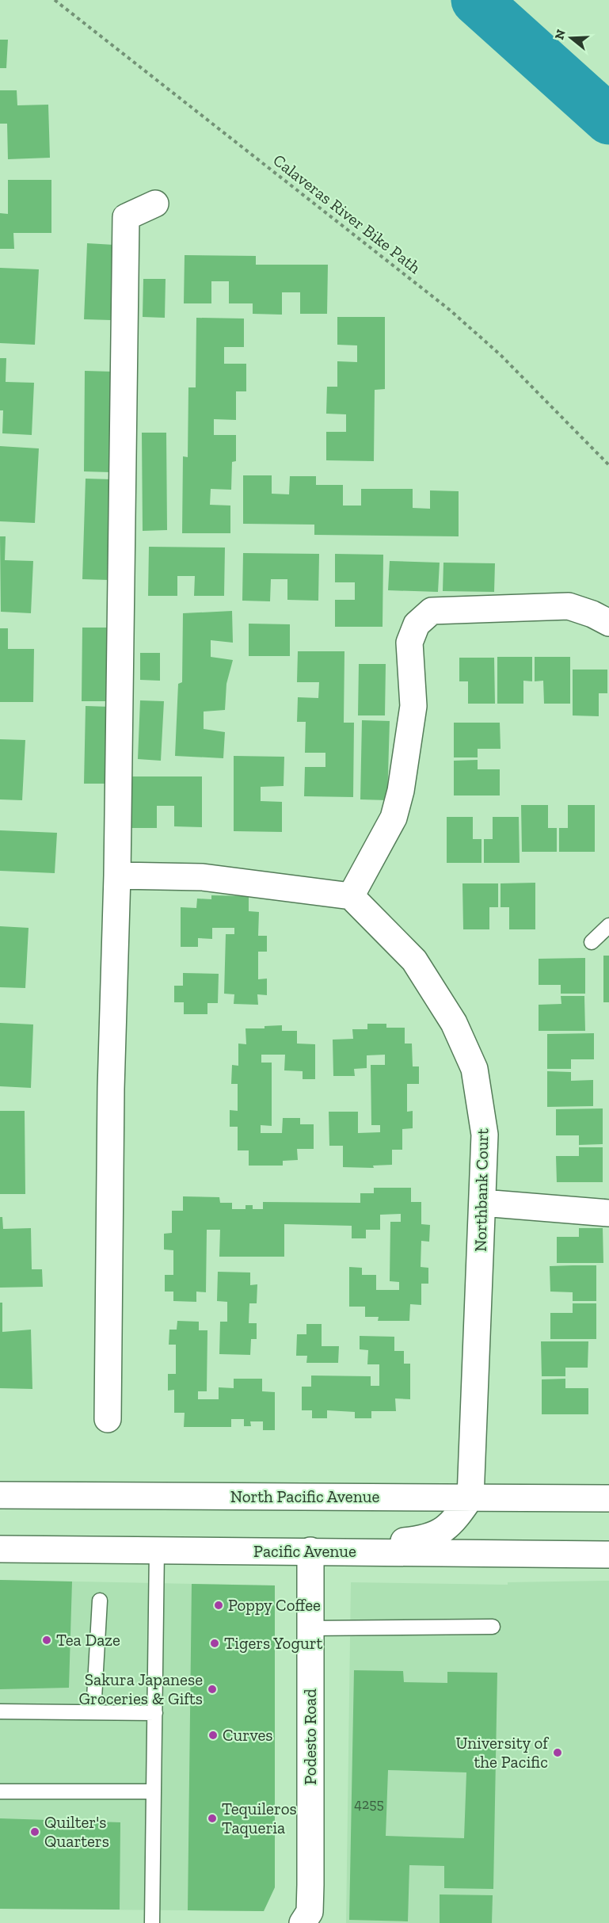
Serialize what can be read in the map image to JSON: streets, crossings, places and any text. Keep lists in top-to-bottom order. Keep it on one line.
{"streets":{"street":["Northbank Court","North Pacific Avenue","Pacific Avenue","Podesto Road"],"path":["Calaveras River Bike Path"]},"crossings":[["Northbank Court","North Pacific Avenue"],["Pacific Avenue","Podesto Road"]],"places":["Poppy Coffee","Tea Daze","Tigers Yogurt","Sakura Japanese Groceries & Gifts","Curves","University of the Pacific","Tequileros Taqueria","Quilter's Quarters"],"house_numbers":["4255"],"north":"left"}
